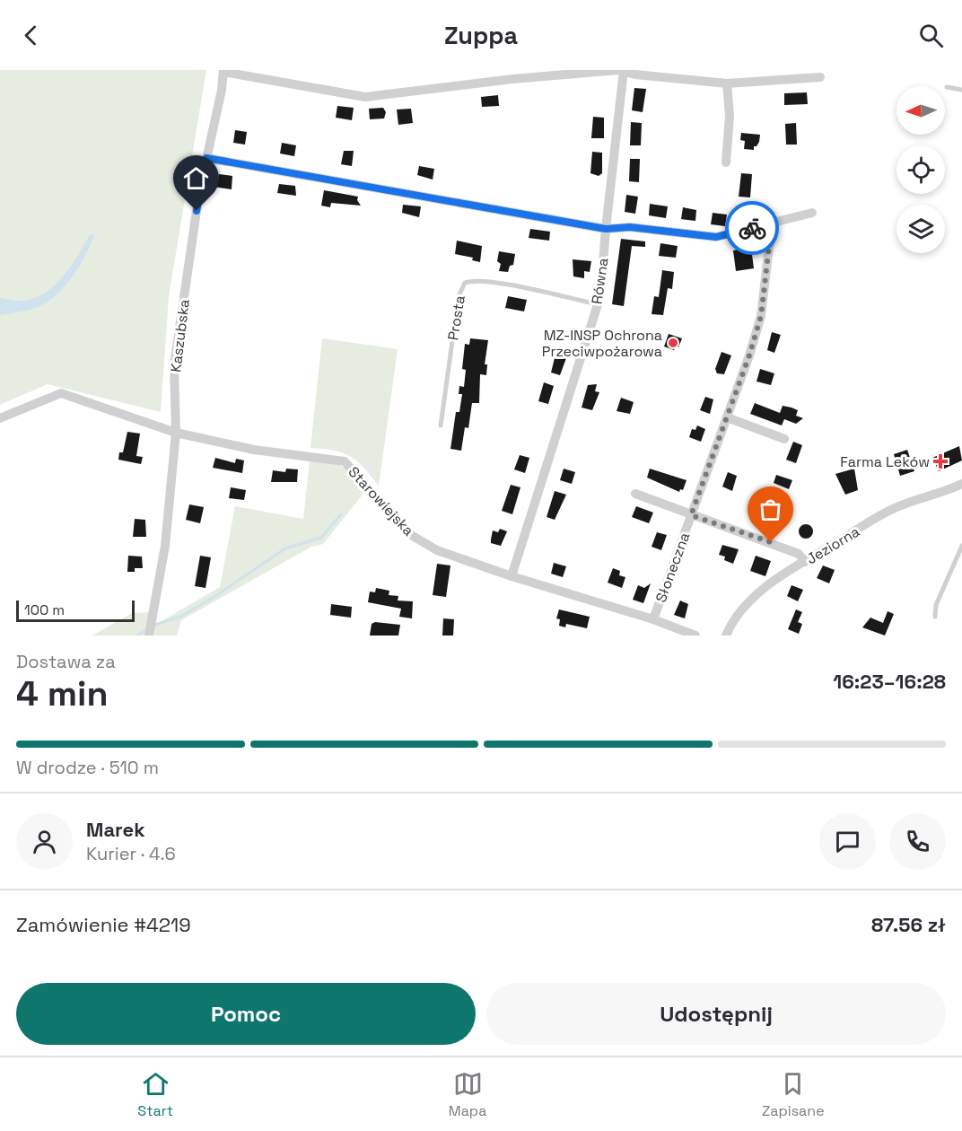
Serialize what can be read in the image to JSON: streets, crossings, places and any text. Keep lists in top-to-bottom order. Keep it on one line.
{"streets":{"street":["Równa","Kaszubska","Starowiejska","Jeziorna","Słoneczna"],"lane":["Prosta"]},"crossings":[["Równa","Prosta"],["Równa","Starowiejska"],["Kaszubska","Starowiejska"],["Starowiejska","Słoneczna"],["Jeziorna","Słoneczna"]],"places":{"other":["MZ-INSP Ochrona Przeciwpożarowa"],"health":["Farma Leków"]},"scale_bar":"100 m","north":"left","page":{"header":"Zuppa","scale":"100 m","heading":["4 min","Dostawa za","16:23–16:28"],"panel":["Marek","Kurier · 4.6","Zamówienie #4219","87.56 zł"],"bar":"W drodze · 510 m","buttons":["Pomoc","Udostępnij"],"tabs":["Start","Mapa","Zapisane"]}}
